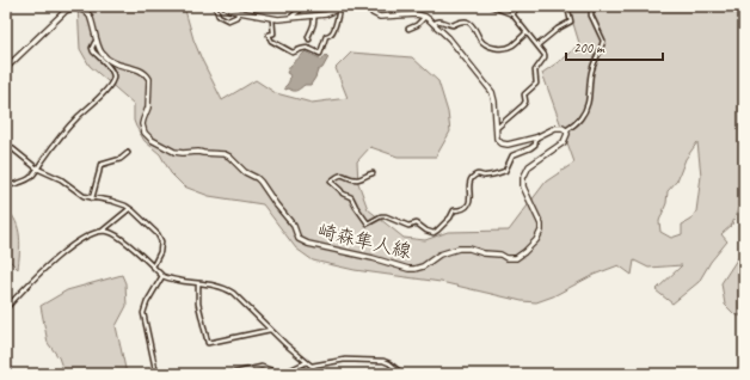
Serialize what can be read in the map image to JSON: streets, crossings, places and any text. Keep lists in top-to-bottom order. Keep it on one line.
{"streets":{"main road":["崎森隼人線"]},"scale_bar":"200 m"}
